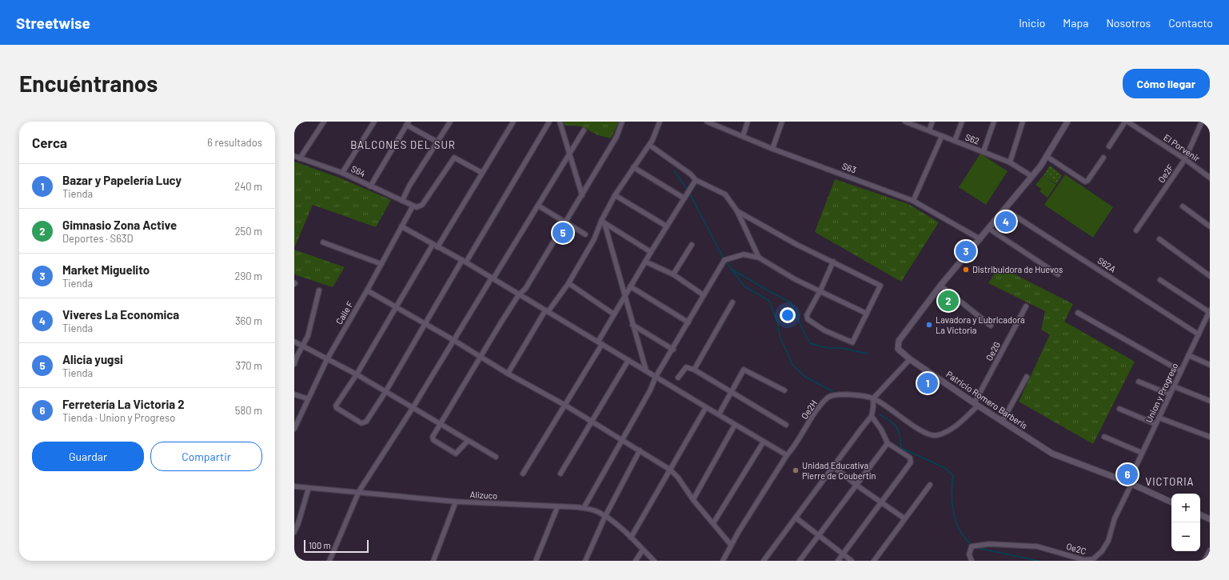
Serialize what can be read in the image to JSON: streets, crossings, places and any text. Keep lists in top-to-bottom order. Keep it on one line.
{"streets":{"street":["S62","El Porvenir","S63","S64","Oe2F","S62A","Calle F","Oe2G","Union y Progreso","Patricio Romero Barberis","Oe2H","Alizuco","Oe2C"]},"crossings":[["S62","Patricio Romero Barberis"],["El Porvenir","Oe2F"],["S63","Patricio Romero Barberis"],["S64","Calle F"],["S62A","Union y Progreso"],["S62A","Patricio Romero Barberis"],["Oe2G","Patricio Romero Barberis"],["Oe2G","Oe2H"],["Union y Progreso","Patricio Romero Barberis"],["Union y Progreso","Oe2C"],["Patricio Romero Barberis","Oe2H"],["Patricio Romero Barberis","Oe2C"]],"districts":["BALCONES DEL SUR","VICTORIA"],"places":["Distribuidora de Huevos","Lavadora y Lubricadora La Victoria","Unidad Educativa Pierre de Coubertin"],"scale_bar":"100 m","page":{"header":"Streetwise","nav":["Inicio","Mapa","Nosotros","Contacto"],"buttons":["Cómo llegar",["Guardar","Compartir"]],"title":"Encuéntranos","heading":["Cerca","6 resultados"],"list":[{"mark":"1","name":"Bazar y Papelería Lucy","note":"Tienda","value":"240 m"},{"mark":"2","name":"Gimnasio Zona Active","note":"Deportes · S63D","value":"250 m"},{"mark":"3","name":"Market Miguelito","note":"Tienda","value":"290 m"},{"mark":"4","name":"Viveres La Economica","note":"Tienda","value":"360 m"},{"mark":"5","name":"Alicia yugsi","note":"Tienda","value":"370 m"},{"mark":"6","name":"Ferretería La Victoria 2","note":"Tienda · Union y Progreso","value":"580 m"}],"pins":["4","5","3","2","1","6"],"map_buttons":["+","−"],"scale":"100 m"}}
